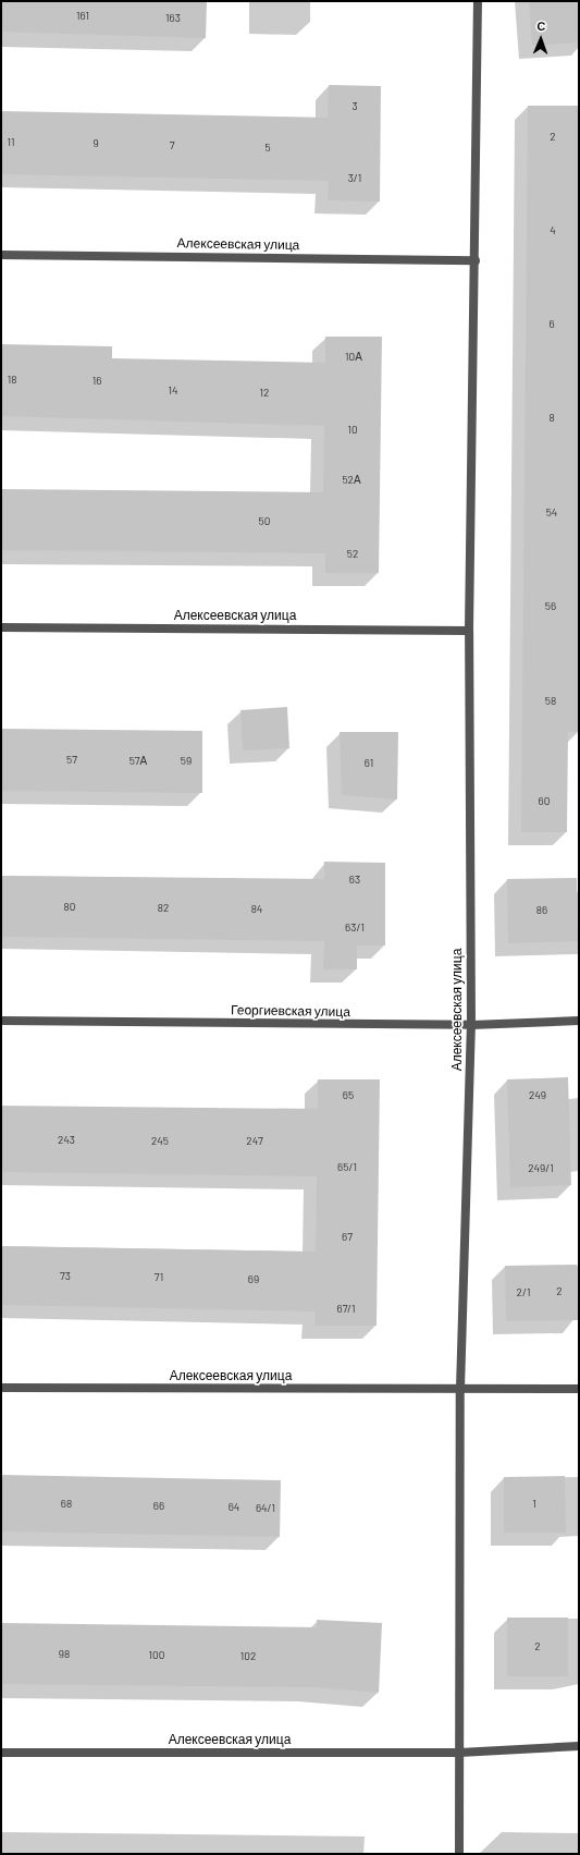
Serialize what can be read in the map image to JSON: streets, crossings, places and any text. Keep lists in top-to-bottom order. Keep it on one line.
{"streets":{"street":["Алексеевская улица","Георгиевская улица"]},"crossings":[["Алексеевская улица","Георгиевская улица"]],"house_numbers":["161","163","3","2","11","9","7","5","3/1","4","6","10А","18","16","14","12","8","10","52А","54","50","52","56","58","57","57А","59","61","60","63","80","82","84","86","63/1","65","249","243","245","247","65/1","249/1","67","73","71","69","2","2/1","67/1","68","1","66","64","64/1","2","98","100","102"],"north":"top"}
